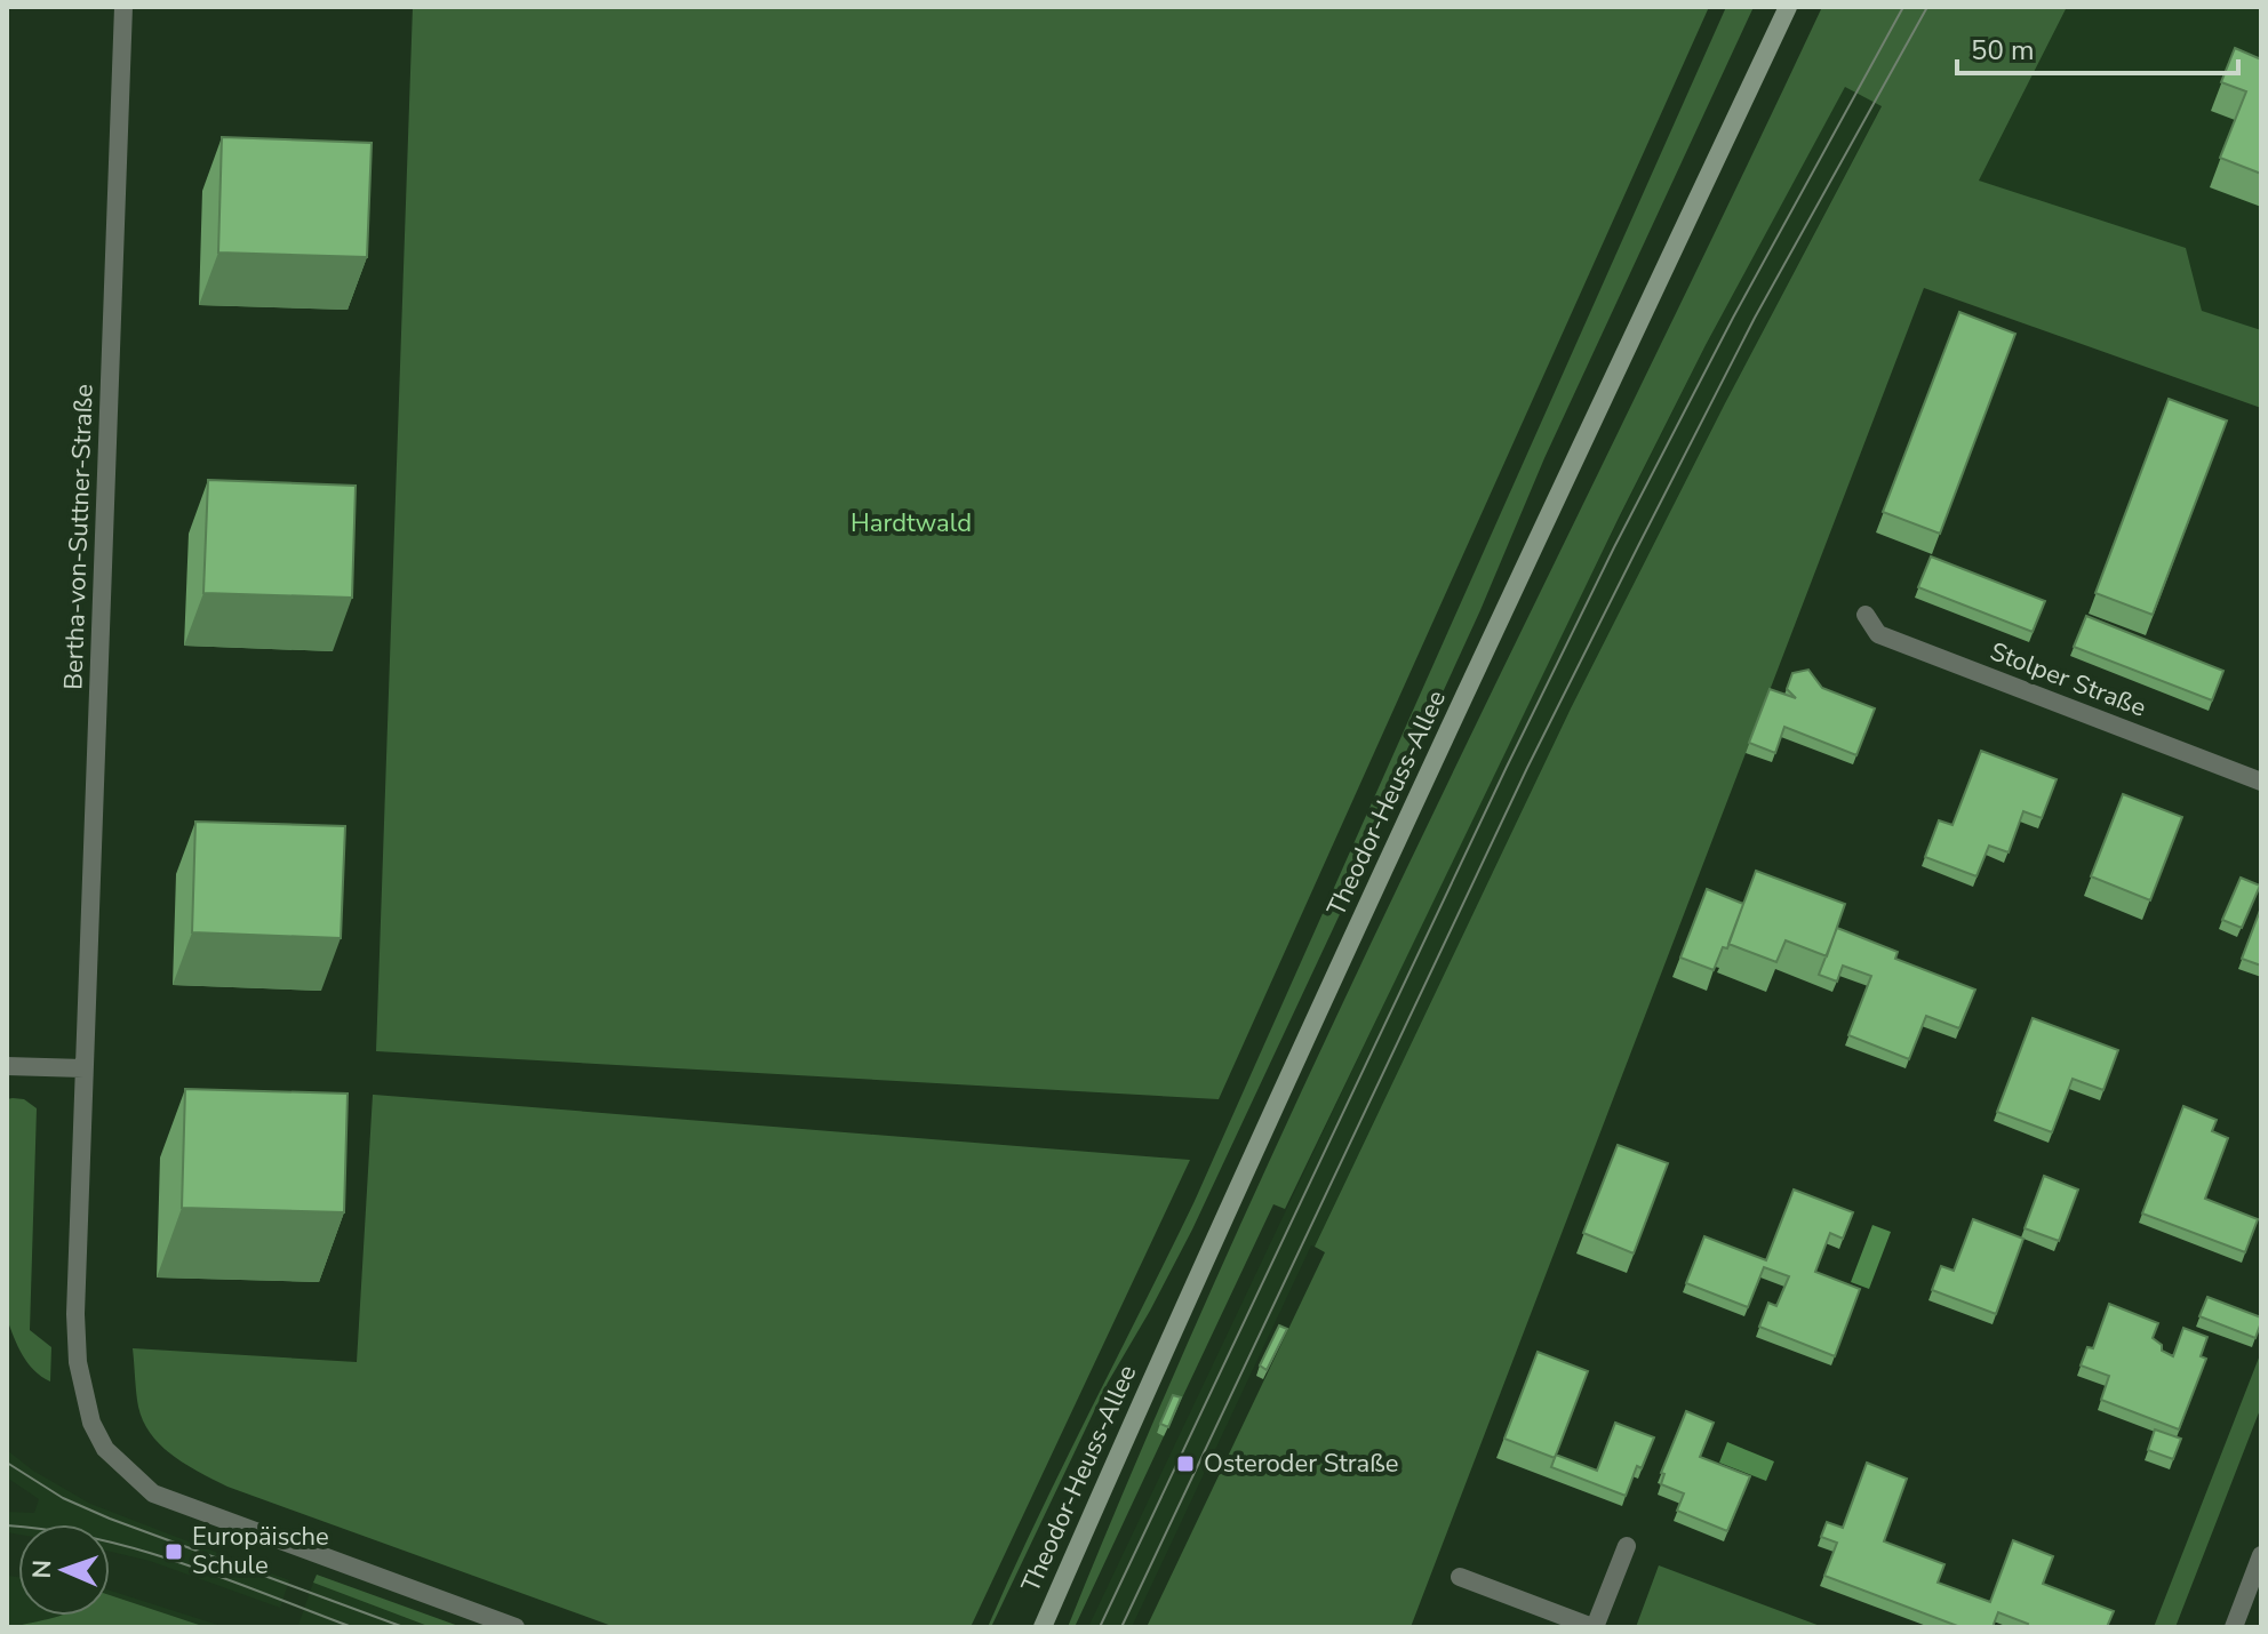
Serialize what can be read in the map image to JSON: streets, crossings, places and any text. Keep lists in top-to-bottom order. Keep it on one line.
{"streets":{"main road":["Theodor-Heuss-Allee"],"street":["Bertha-von-Suttner-Straße","Stolper Straße"]},"parks":["Hardtwald"],"places":{"transit":["Osteroder Straße","Europäische Schule"]},"scale_bar":"50 m","north":"left"}
